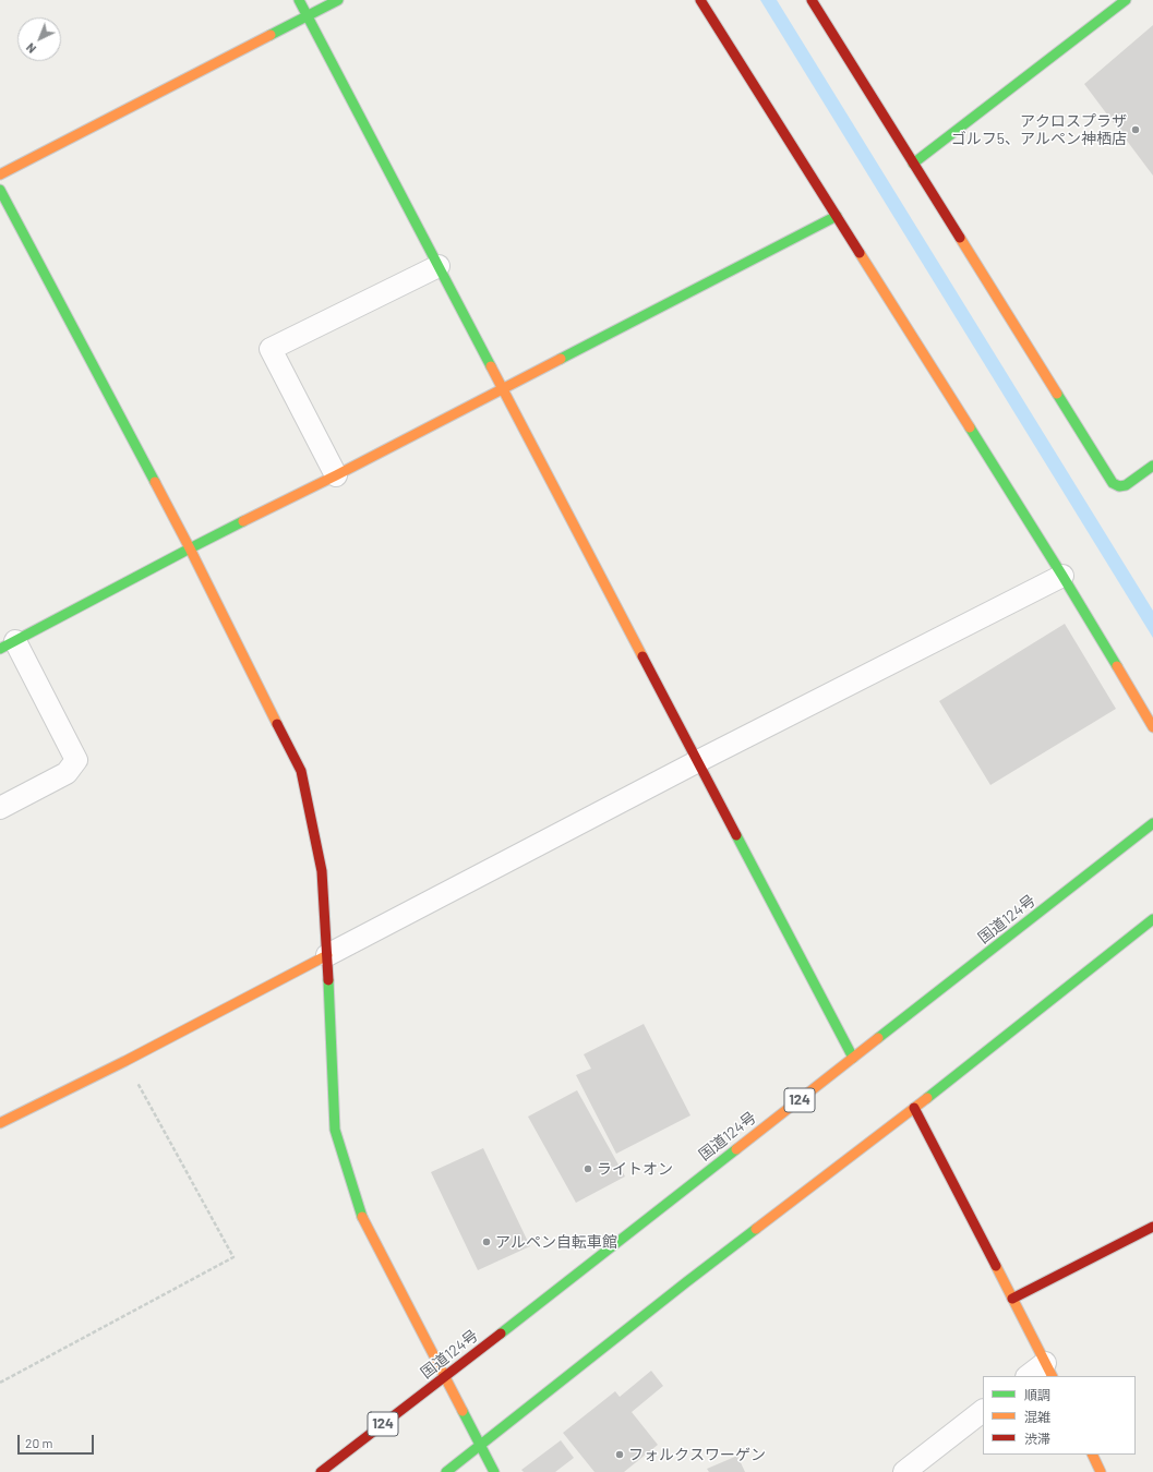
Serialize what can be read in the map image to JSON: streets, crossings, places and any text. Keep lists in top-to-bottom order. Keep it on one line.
{"streets":{"main road":["国道124号","124"]},"places":["アクロスプラザ ゴルフ5、アルペン神栖店","ライトオン","アルペン自転車館","フォルクスワーゲン"],"legend":["順調","混雑","渋滞"],"scale_bar":"20 m","north":"bottom left"}
